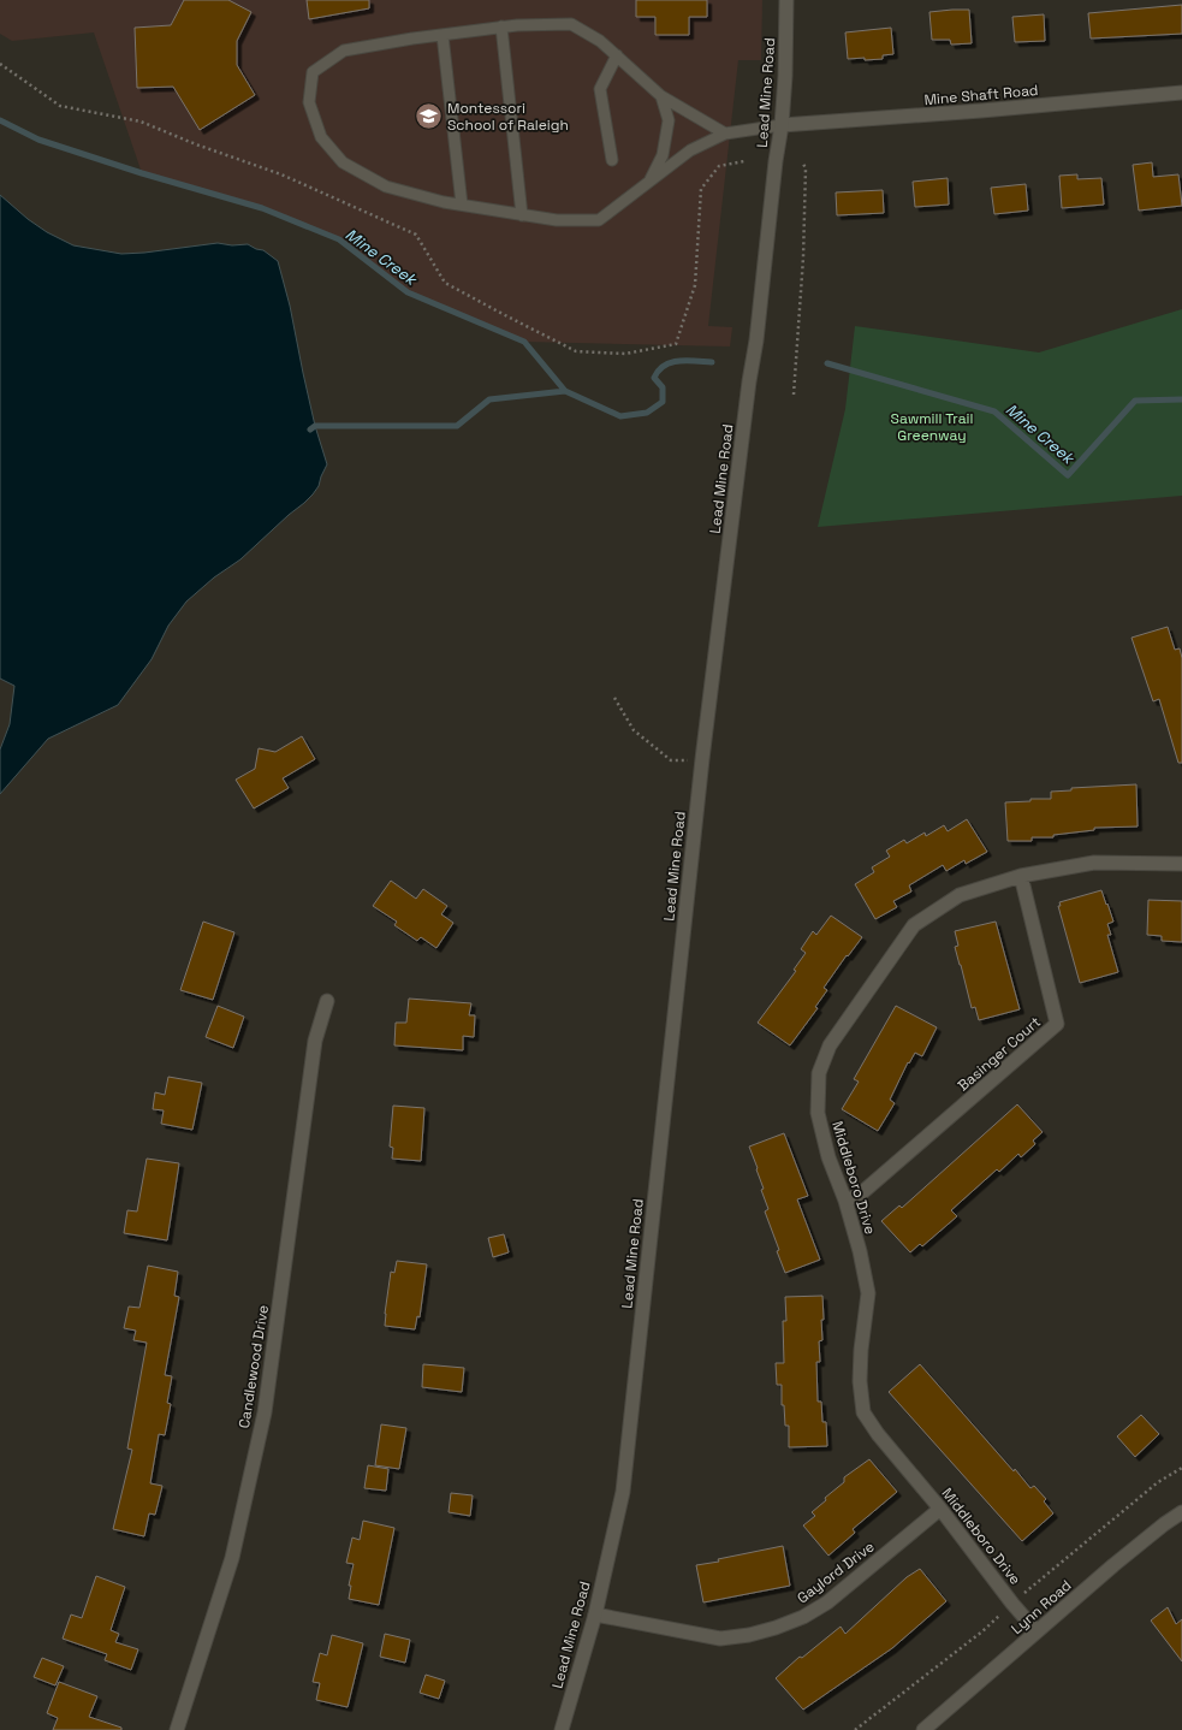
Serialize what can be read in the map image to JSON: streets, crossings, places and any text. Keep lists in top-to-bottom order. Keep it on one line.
{"streets":{"street":["Lead Mine Road","Mine Shaft Road","Basinger Court","Middleboro Drive","Candlewood Drive","Gaylord Drive","Lynn Road"]},"crossings":[["Lead Mine Road","Mine Shaft Road"],["Lead Mine Road","Gaylord Drive"],["Basinger Court","Middleboro Drive"],["Middleboro Drive","Gaylord Drive"],["Middleboro Drive","Lynn Road"]],"water":["Mine Creek"],"parks":["Sawmill Trail Greenway"],"places":{"school or university":["Montessori School of Raleigh"]}}
